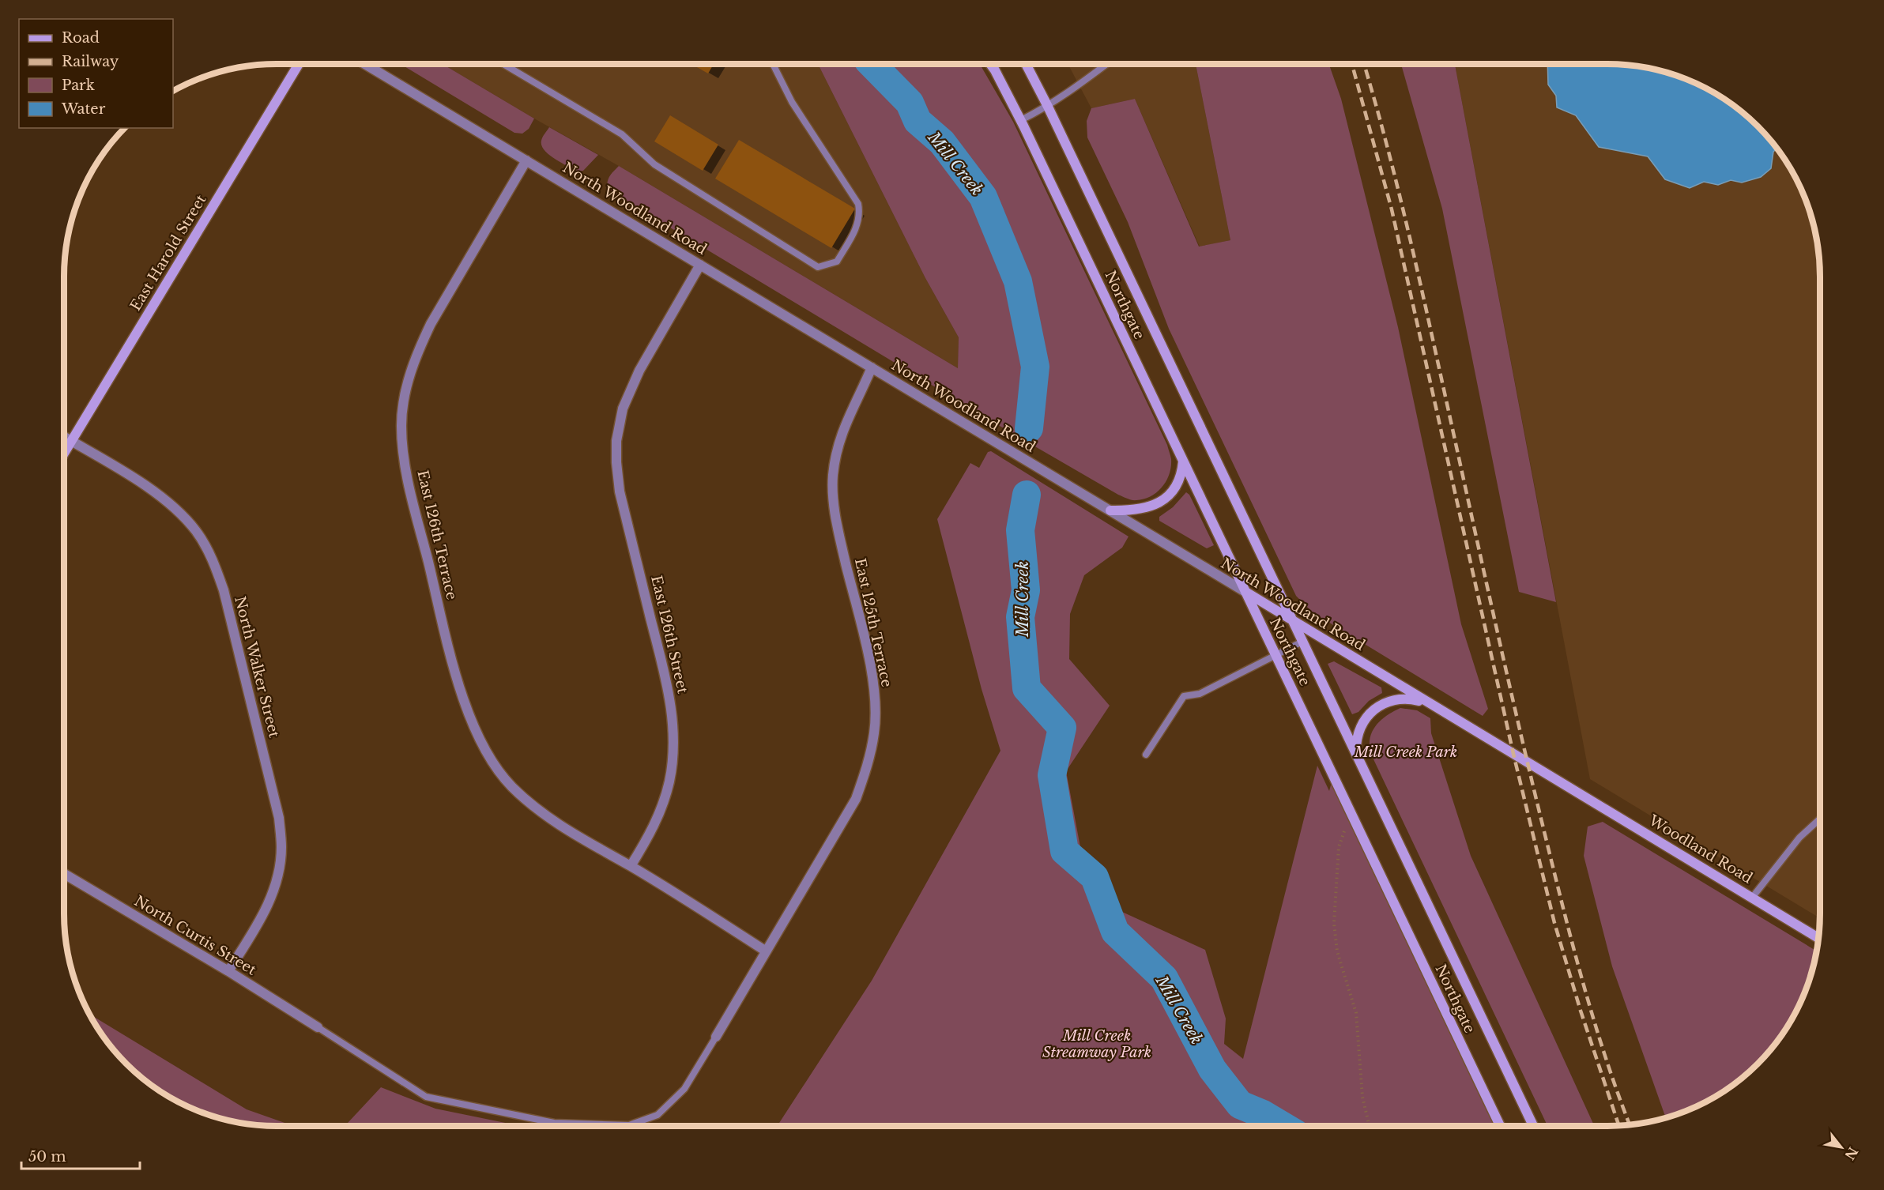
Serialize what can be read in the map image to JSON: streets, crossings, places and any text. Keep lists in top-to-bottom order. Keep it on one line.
{"streets":{"main road":["North Woodland Road","East Harold Street","Northgate","Woodland Road"],"street":["East 126th Terrace","East 125th Terrace","East 126th Street","North Walker Street","North Curtis Street"]},"crossings":[["North Woodland Road","Northgate"],["North Woodland Road","East 126th Terrace"],["North Woodland Road","East 125th Terrace"],["North Woodland Road","East 126th Street"],["North Woodland Road","Woodland Road"],["East Harold Street","North Walker Street"],["East 126th Terrace","East 126th Street"],["North Walker Street","North Curtis Street"]],"water":["Mill Creek"],"parks":["Mill Creek Park","Mill Creek Streamway Park"],"legend":["Road","Railway","Park","Water"],"scale_bar":"50 m","north":"bottom right"}
